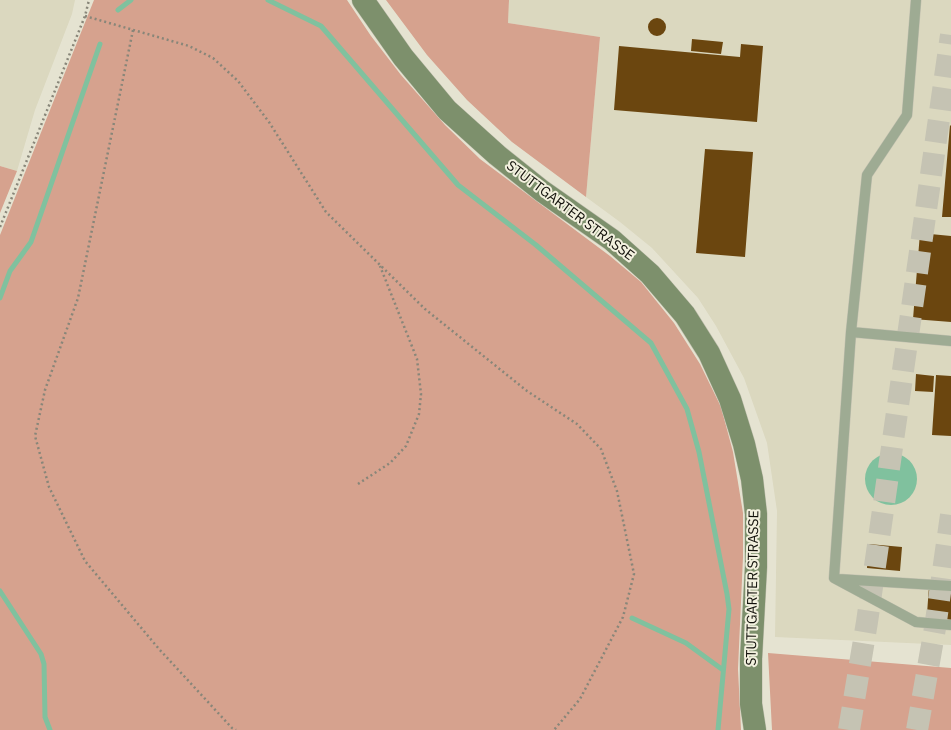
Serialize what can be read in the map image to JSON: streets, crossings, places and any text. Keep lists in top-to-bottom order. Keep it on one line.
{"streets":{"main road":["STUTTGARTER STRASSE"]}}
